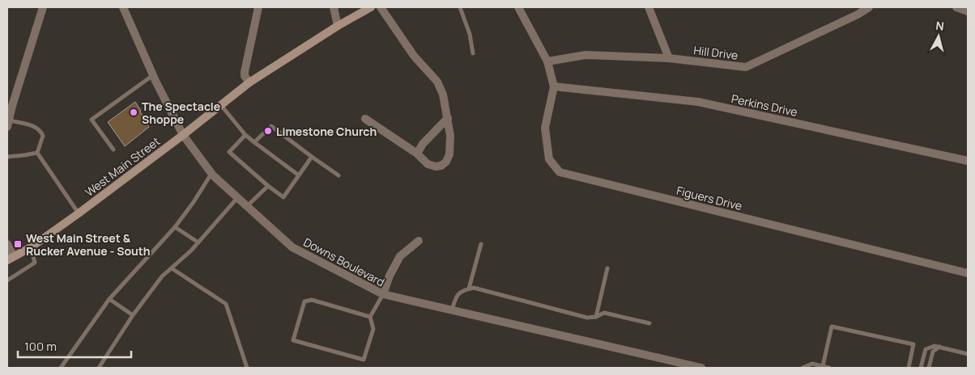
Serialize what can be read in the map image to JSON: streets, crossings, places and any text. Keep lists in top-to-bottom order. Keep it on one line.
{"streets":{"main road":["West Main Street"],"street":["Hill Drive","Perkins Drive","Figuers Drive","Downs Boulevard"]},"crossings":[["Hill Drive","Figuers Drive"],["Perkins Drive","Figuers Drive"],["West Main Street","Downs Boulevard"]],"places":{"other":["The Spectacle Shoppe","Limestone Church"],"transit":["West Main Street & Rucker Avenue - South"]},"scale_bar":"100 m","north":"top"}
